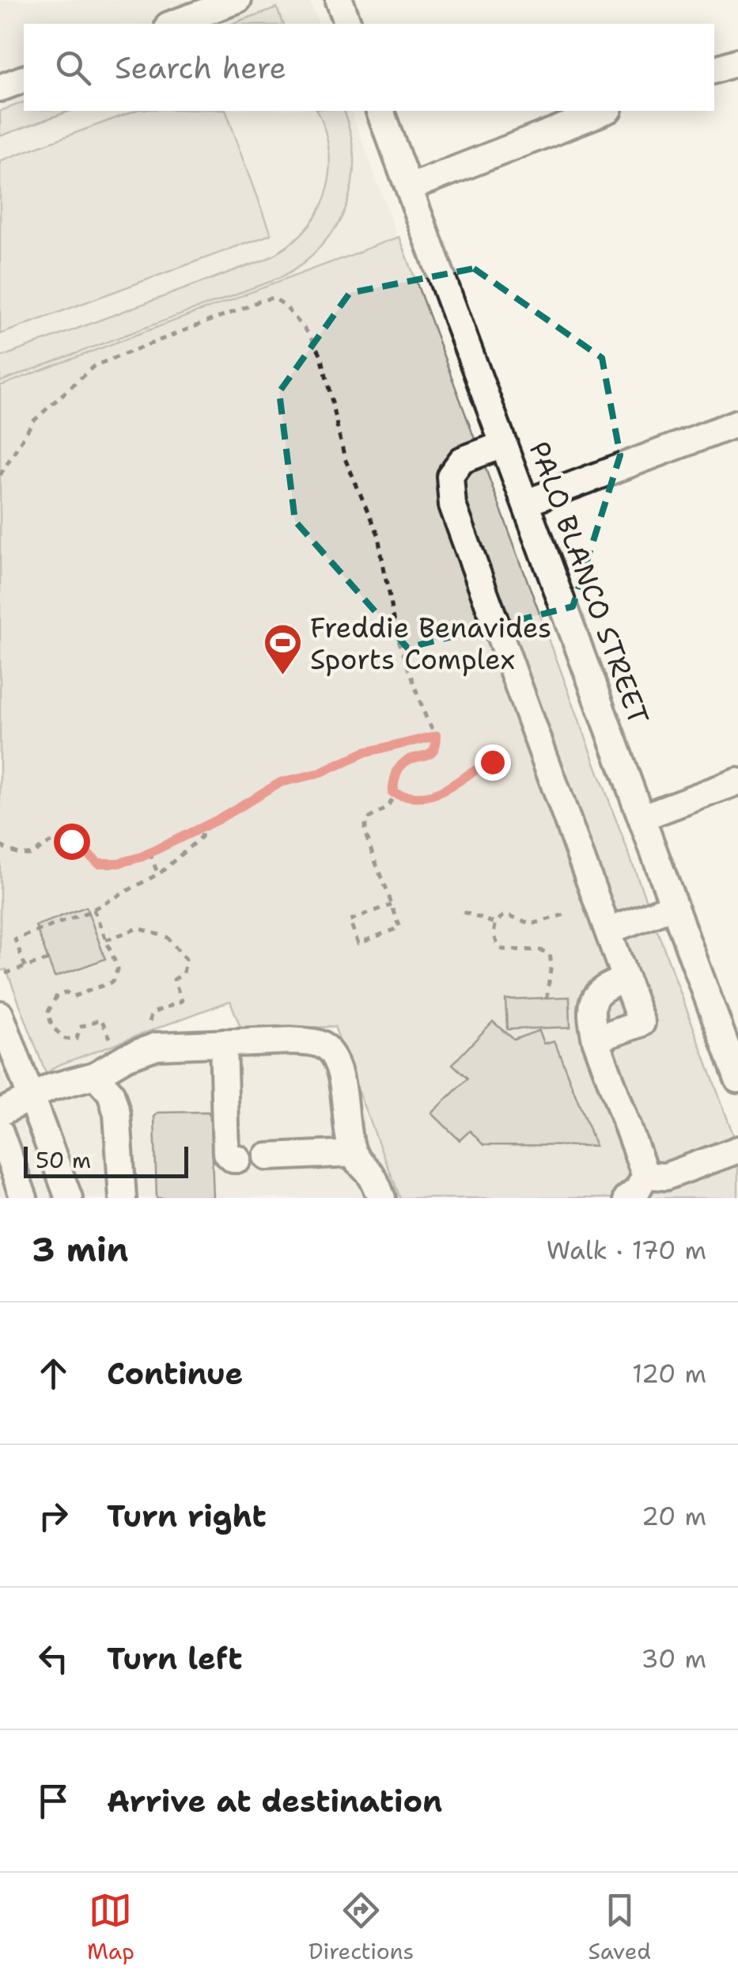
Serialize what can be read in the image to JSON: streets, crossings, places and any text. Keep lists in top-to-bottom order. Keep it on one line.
{"streets":{"street":["PALO BLANCO STREET"]},"places":{"sports":["Freddie Benavides Sports Complex"]},"scale_bar":"50 m","page":{"search":"Search here","scale":"50 m","heading":["3 min","Walk · 170 m"],"list":[["Continue","120 m"],["Turn right","20 m"],["Turn left","30 m"],"Arrive at destination"],"nav":["Map","Directions","Saved"]}}
